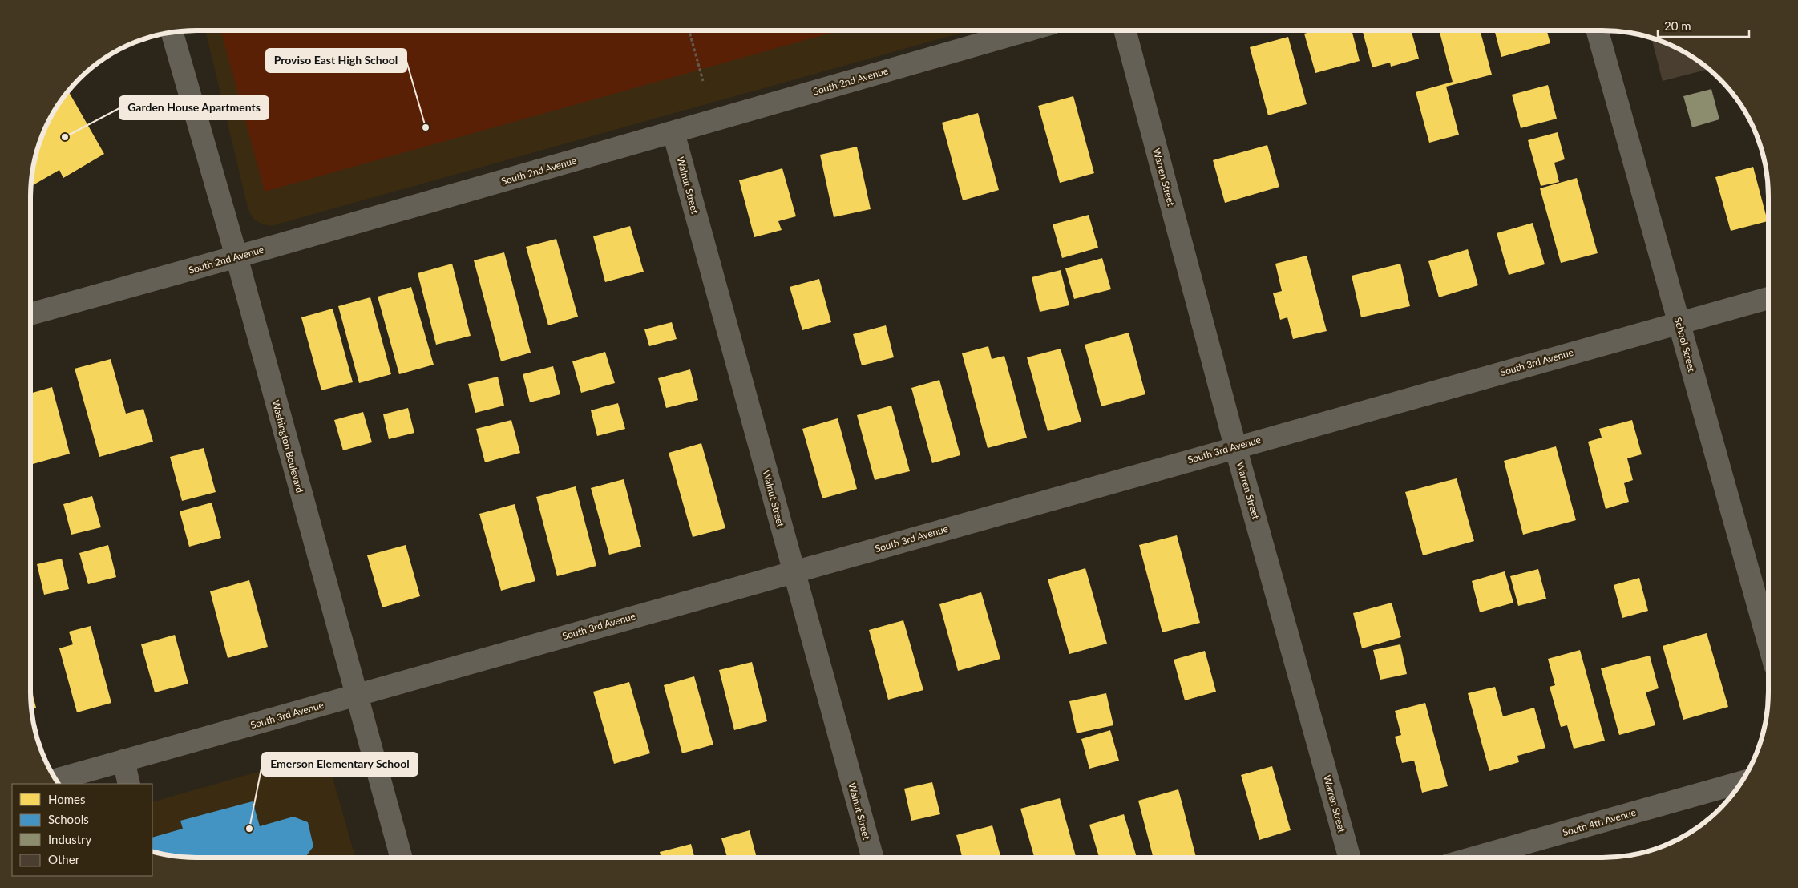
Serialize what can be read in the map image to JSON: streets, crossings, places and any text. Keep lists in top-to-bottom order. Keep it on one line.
{"streets":{"street":["South 2nd Avenue","Warren Street","Walnut Street","School Street","South 3rd Avenue","Washington Boulevard","South 4th Avenue"]},"crossings":[["South 2nd Avenue","Walnut Street"],["South 2nd Avenue","Washington Boulevard"],["Warren Street","South 3rd Avenue"],["Walnut Street","South 3rd Avenue"],["School Street","South 3rd Avenue"],["South 3rd Avenue","Washington Boulevard"]],"places":["Proviso East High School","Garden House Apartments","Emerson Elementary School"],"legend":["Homes","Schools","Industry","Other"],"scale_bar":"20 m"}
